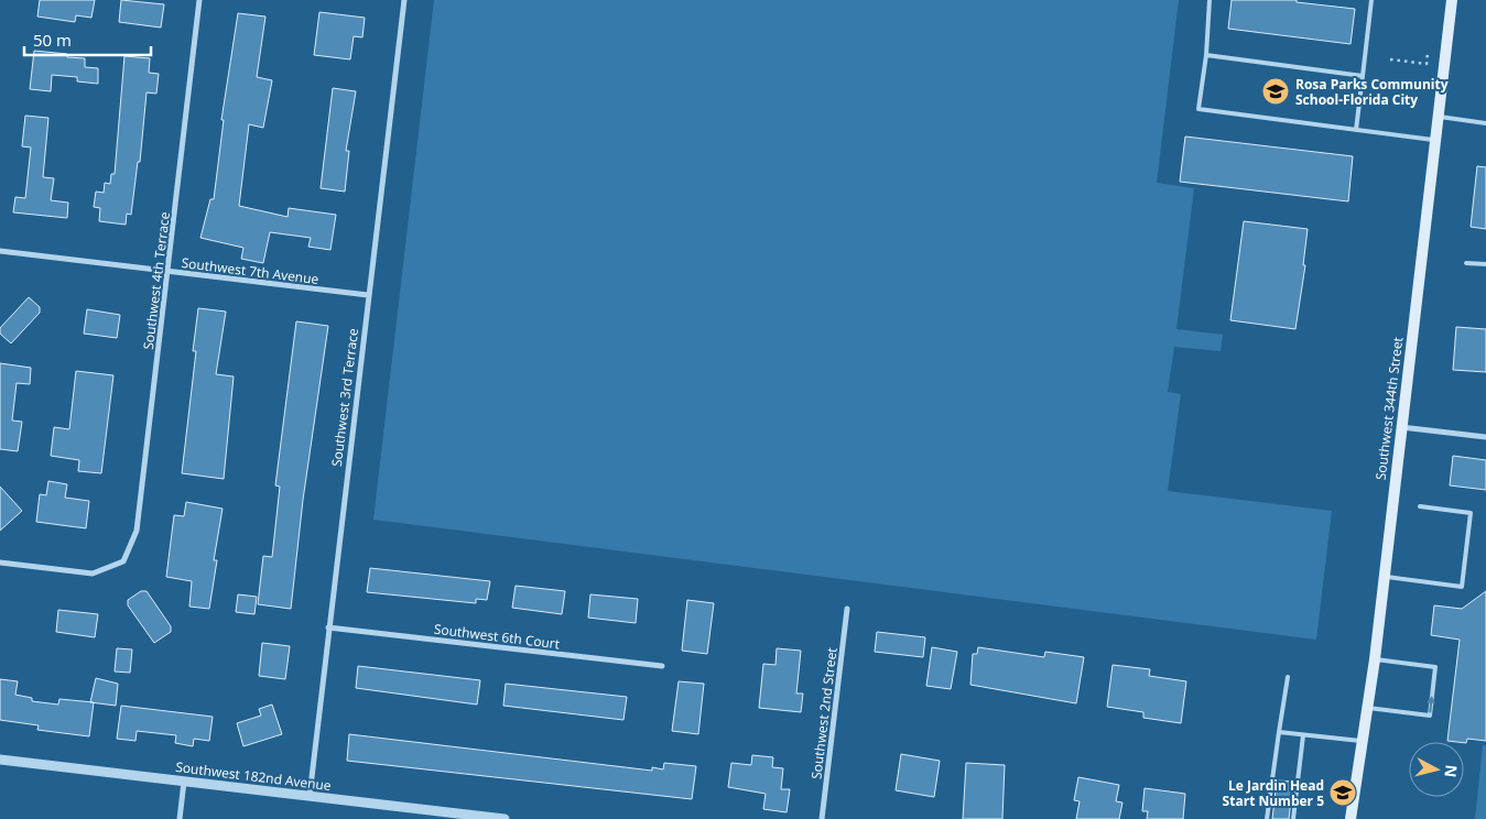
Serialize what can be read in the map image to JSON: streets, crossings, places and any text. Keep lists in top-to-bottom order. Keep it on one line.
{"streets":{"main road":["Southwest 344th Street"],"street":["Southwest 7th Avenue","Southwest 4th Terrace","Southwest 3rd Terrace","Southwest 6th Court","Southwest 2nd Street","Southwest 182nd Avenue"]},"crossings":[["Southwest 7th Avenue","Southwest 4th Terrace"],["Southwest 7th Avenue","Southwest 3rd Terrace"],["Southwest 3rd Terrace","Southwest 6th Court"],["Southwest 3rd Terrace","Southwest 182nd Avenue"]],"places":{"school or university":["Rosa Parks Community School-Florida City","Le Jardin Head Start Number 5"]},"scale_bar":"50 m","north":"right"}
